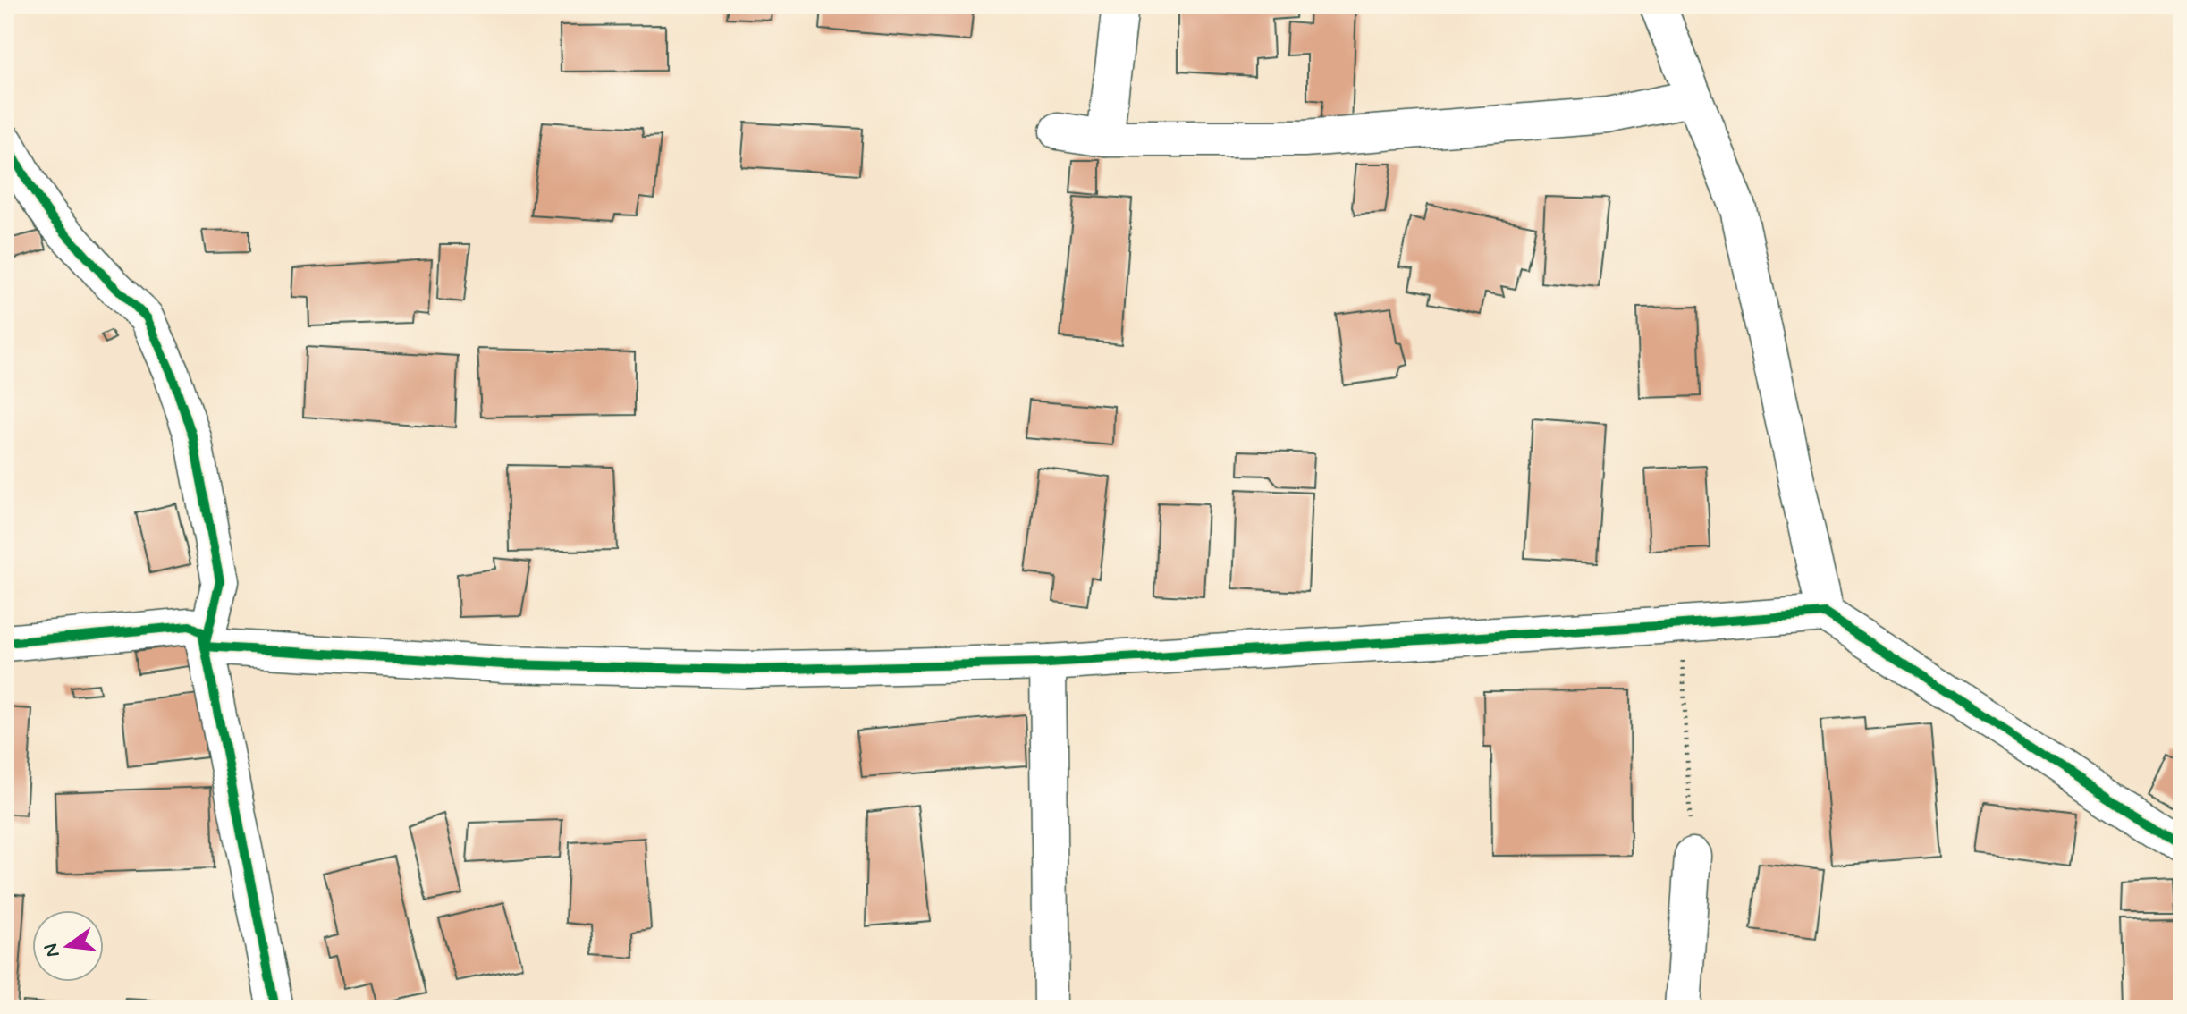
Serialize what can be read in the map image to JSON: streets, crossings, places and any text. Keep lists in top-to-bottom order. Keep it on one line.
{"north":"left"}
